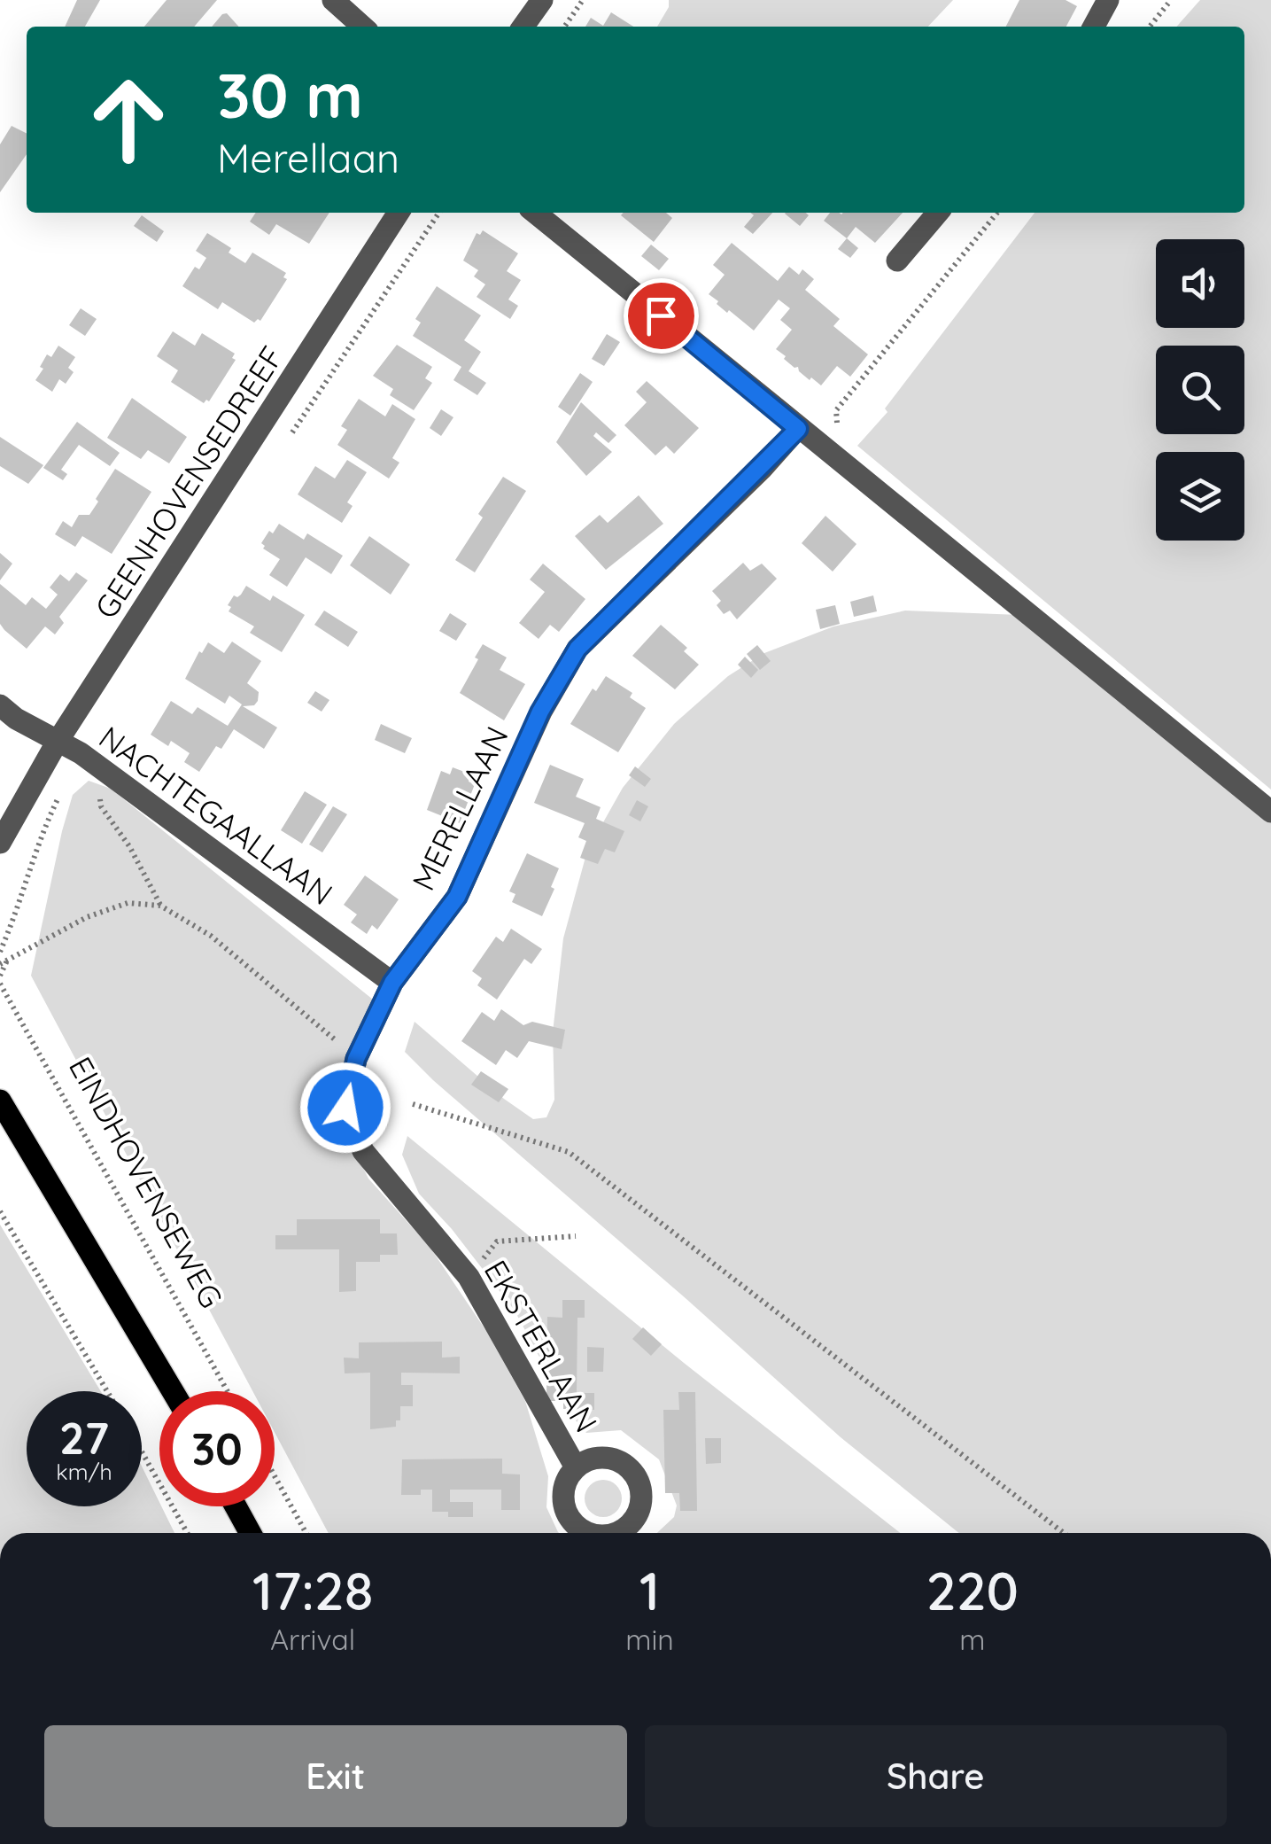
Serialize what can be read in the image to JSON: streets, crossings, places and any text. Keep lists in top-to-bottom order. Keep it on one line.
{"streets":{"street":["GEENHOVENSEDREEF","MERELLAAN","NACHTEGAALLAAN","EKSTERLAAN"],"path":["EINDHOVENSEWEG"]},"crossings":[["GEENHOVENSEDREEF","NACHTEGAALLAAN"],["MERELLAAN","NACHTEGAALLAAN"],["MERELLAAN","EKSTERLAAN"],["NACHTEGAALLAAN","EKSTERLAAN"]],"page":{"turn":["30 m","Merellaan"],"speed":"27 km/h","limit":"30","eta":["17:28","Arrival","1","min","220","m"],"buttons":["Exit","Share"]}}
